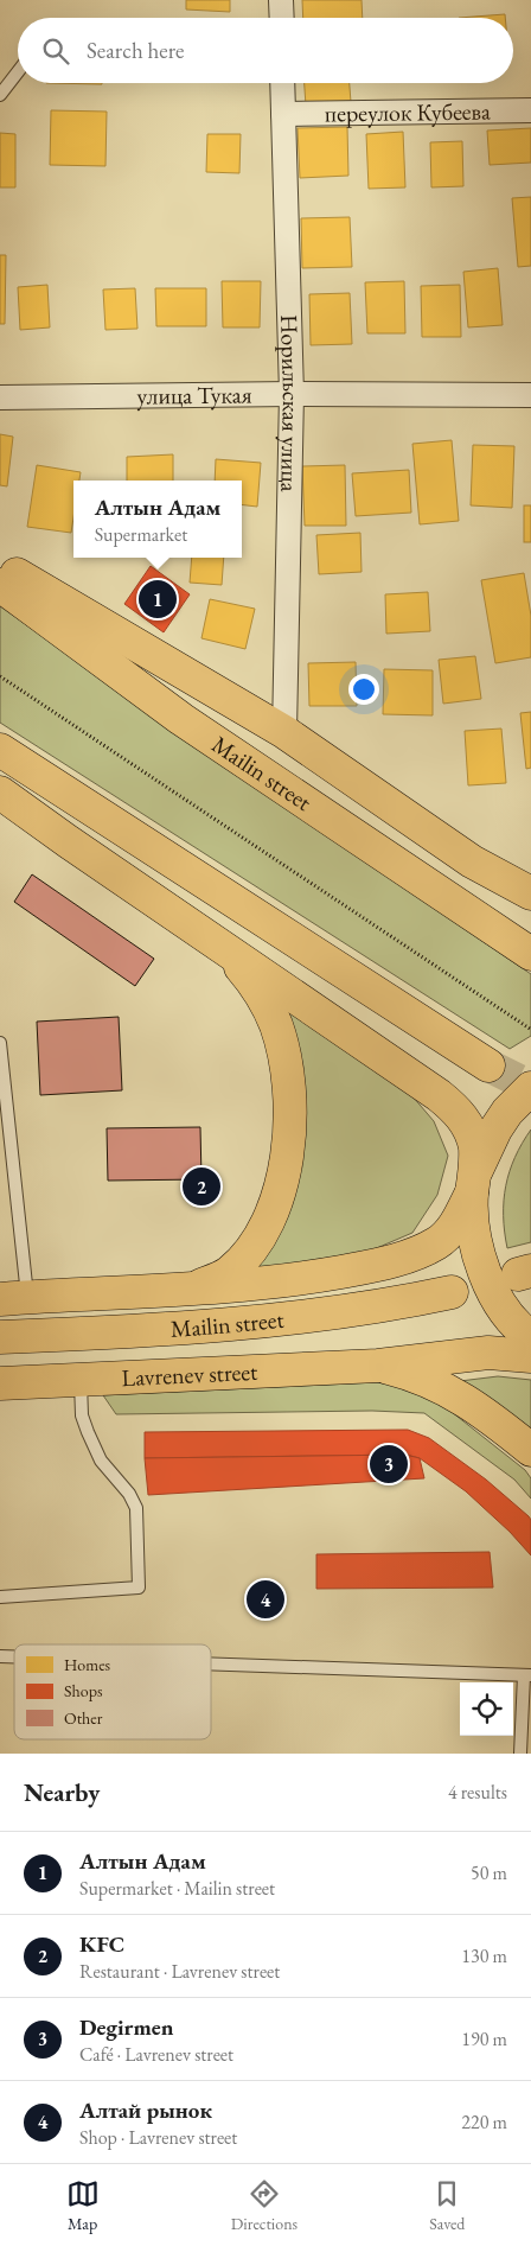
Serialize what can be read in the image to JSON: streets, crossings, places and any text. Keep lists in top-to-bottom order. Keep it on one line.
{"streets":{"main road":["Mailin street","Lavrenev street"],"street":["переулок Кубеева","улица Тукая","Норильская улица"]},"crossings":[["переулок Кубеева","Норильская улица"],["улица Тукая","Норильская улица"]],"legend":["Homes","Shops","Other"],"page":{"search":"Search here","popup":["Алтын Адам","Supermarket"],"pins":["1","2","3","4"],"heading":["Nearby","4 results"],"list":[{"mark":"1","name":"Алтын Адам","note":"Supermarket · Mailin street","value":"50 m"},{"mark":"2","name":"KFC","note":"Restaurant · Lavrenev street","value":"130 m"},{"mark":"3","name":"Degirmen","note":"Café · Lavrenev street","value":"190 m"},{"mark":"4","name":"Алтай рынок","note":"Shop · Lavrenev street","value":"220 m"}],"nav":["Map","Directions","Saved"]}}
